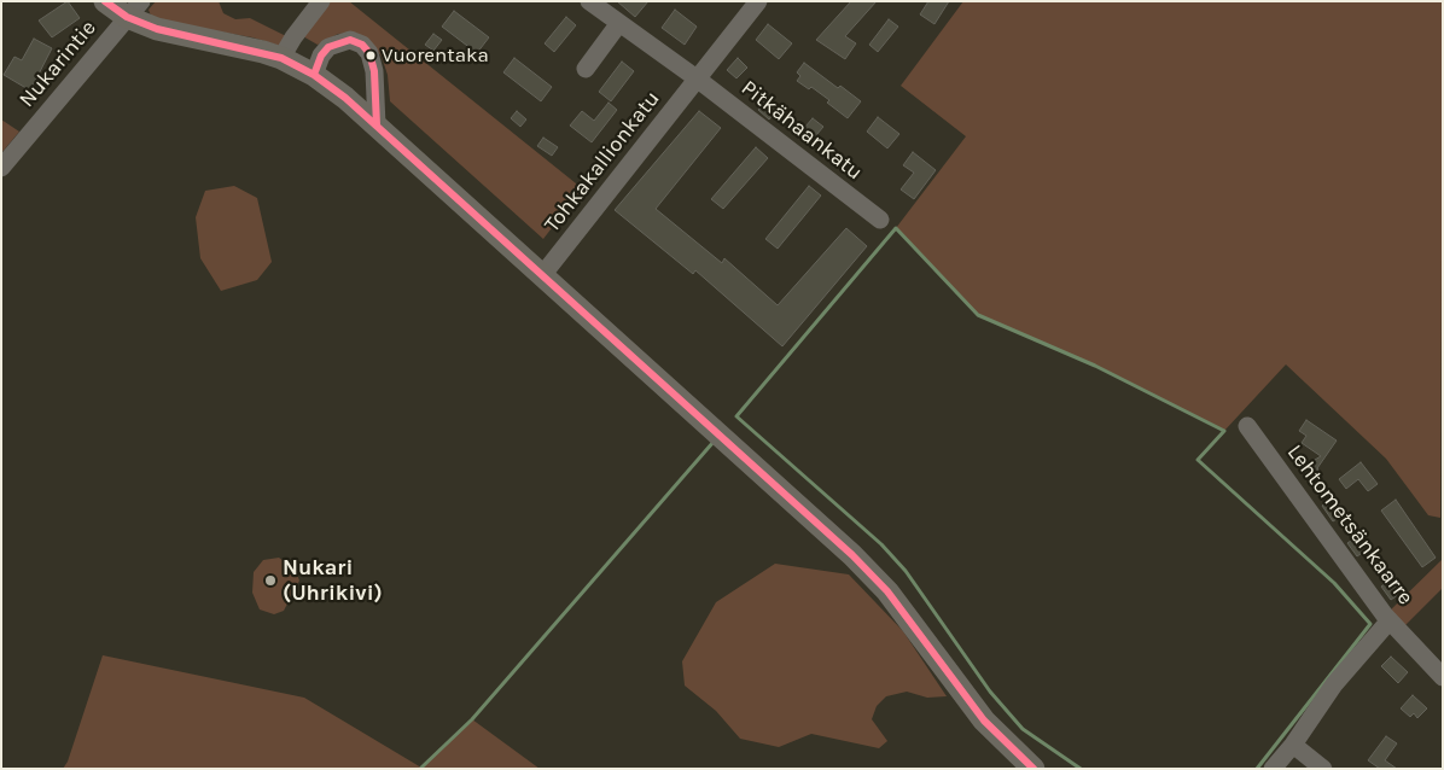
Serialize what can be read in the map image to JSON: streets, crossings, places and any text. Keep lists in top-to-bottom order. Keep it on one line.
{"streets":{"street":["Nukarintie","Pitkähaankatu","Tohkakallionkatu","Lehtometsänkaarre"]},"crossings":[["Pitkähaankatu","Tohkakallionkatu"]],"places":["Vuorentaka","Nukari (Uhrikivi)"]}
